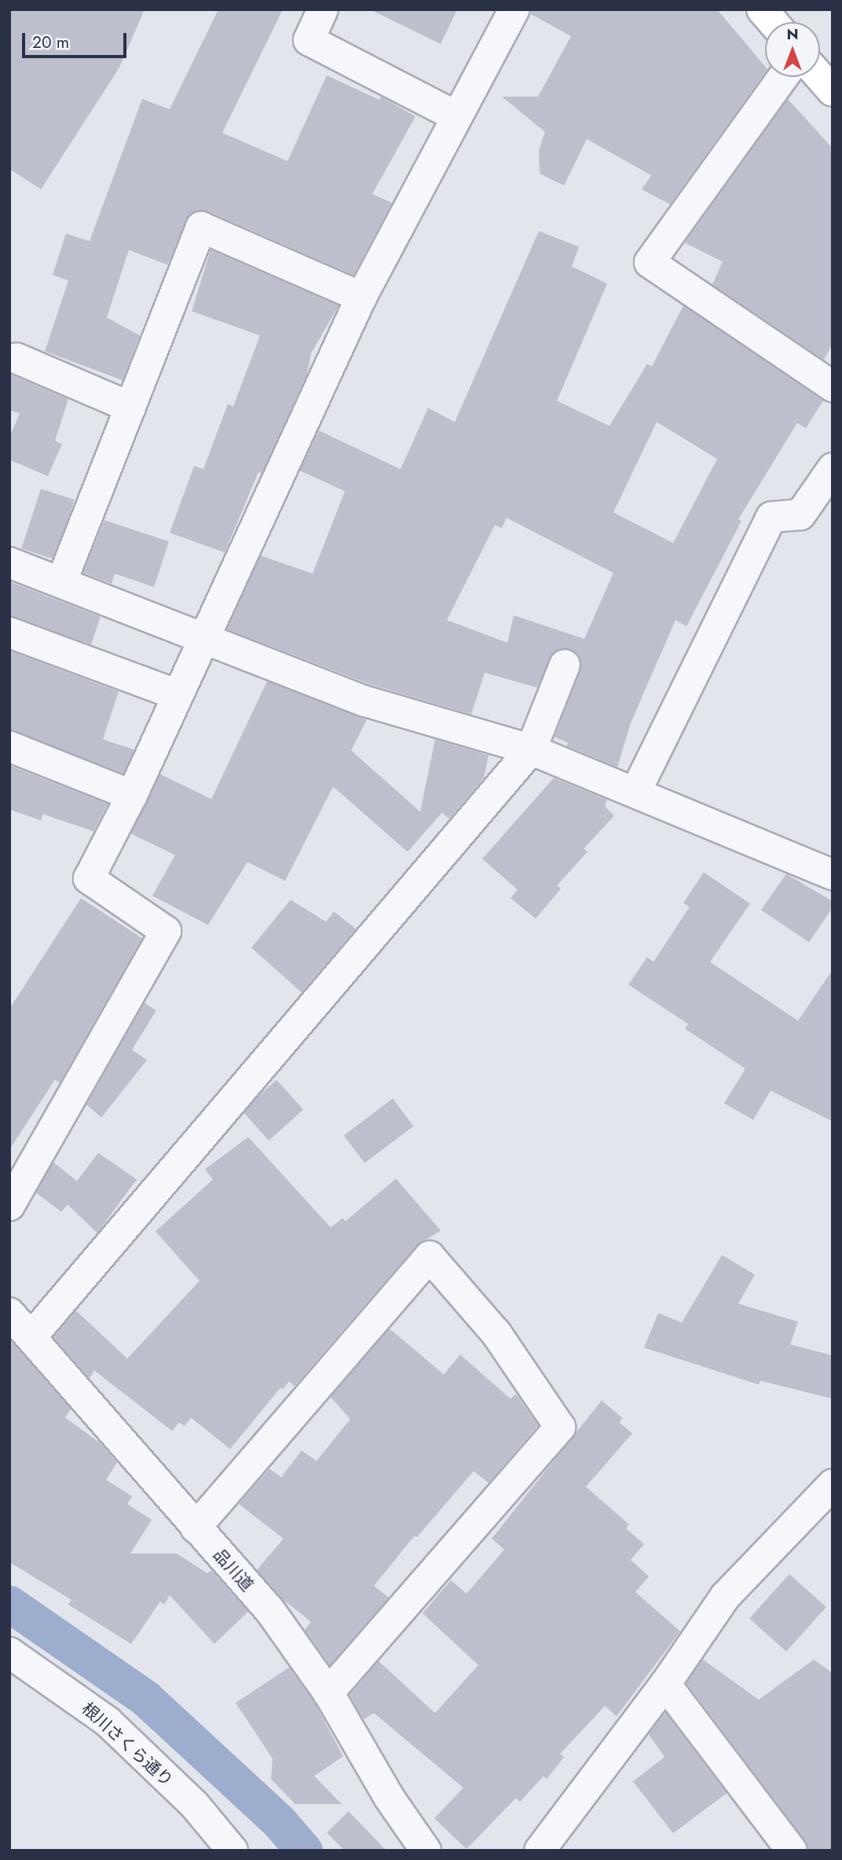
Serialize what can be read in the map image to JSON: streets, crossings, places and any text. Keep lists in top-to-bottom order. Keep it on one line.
{"streets":{"street":["品川道","根川さくら通り"]},"scale_bar":"20 m","north":"top"}
